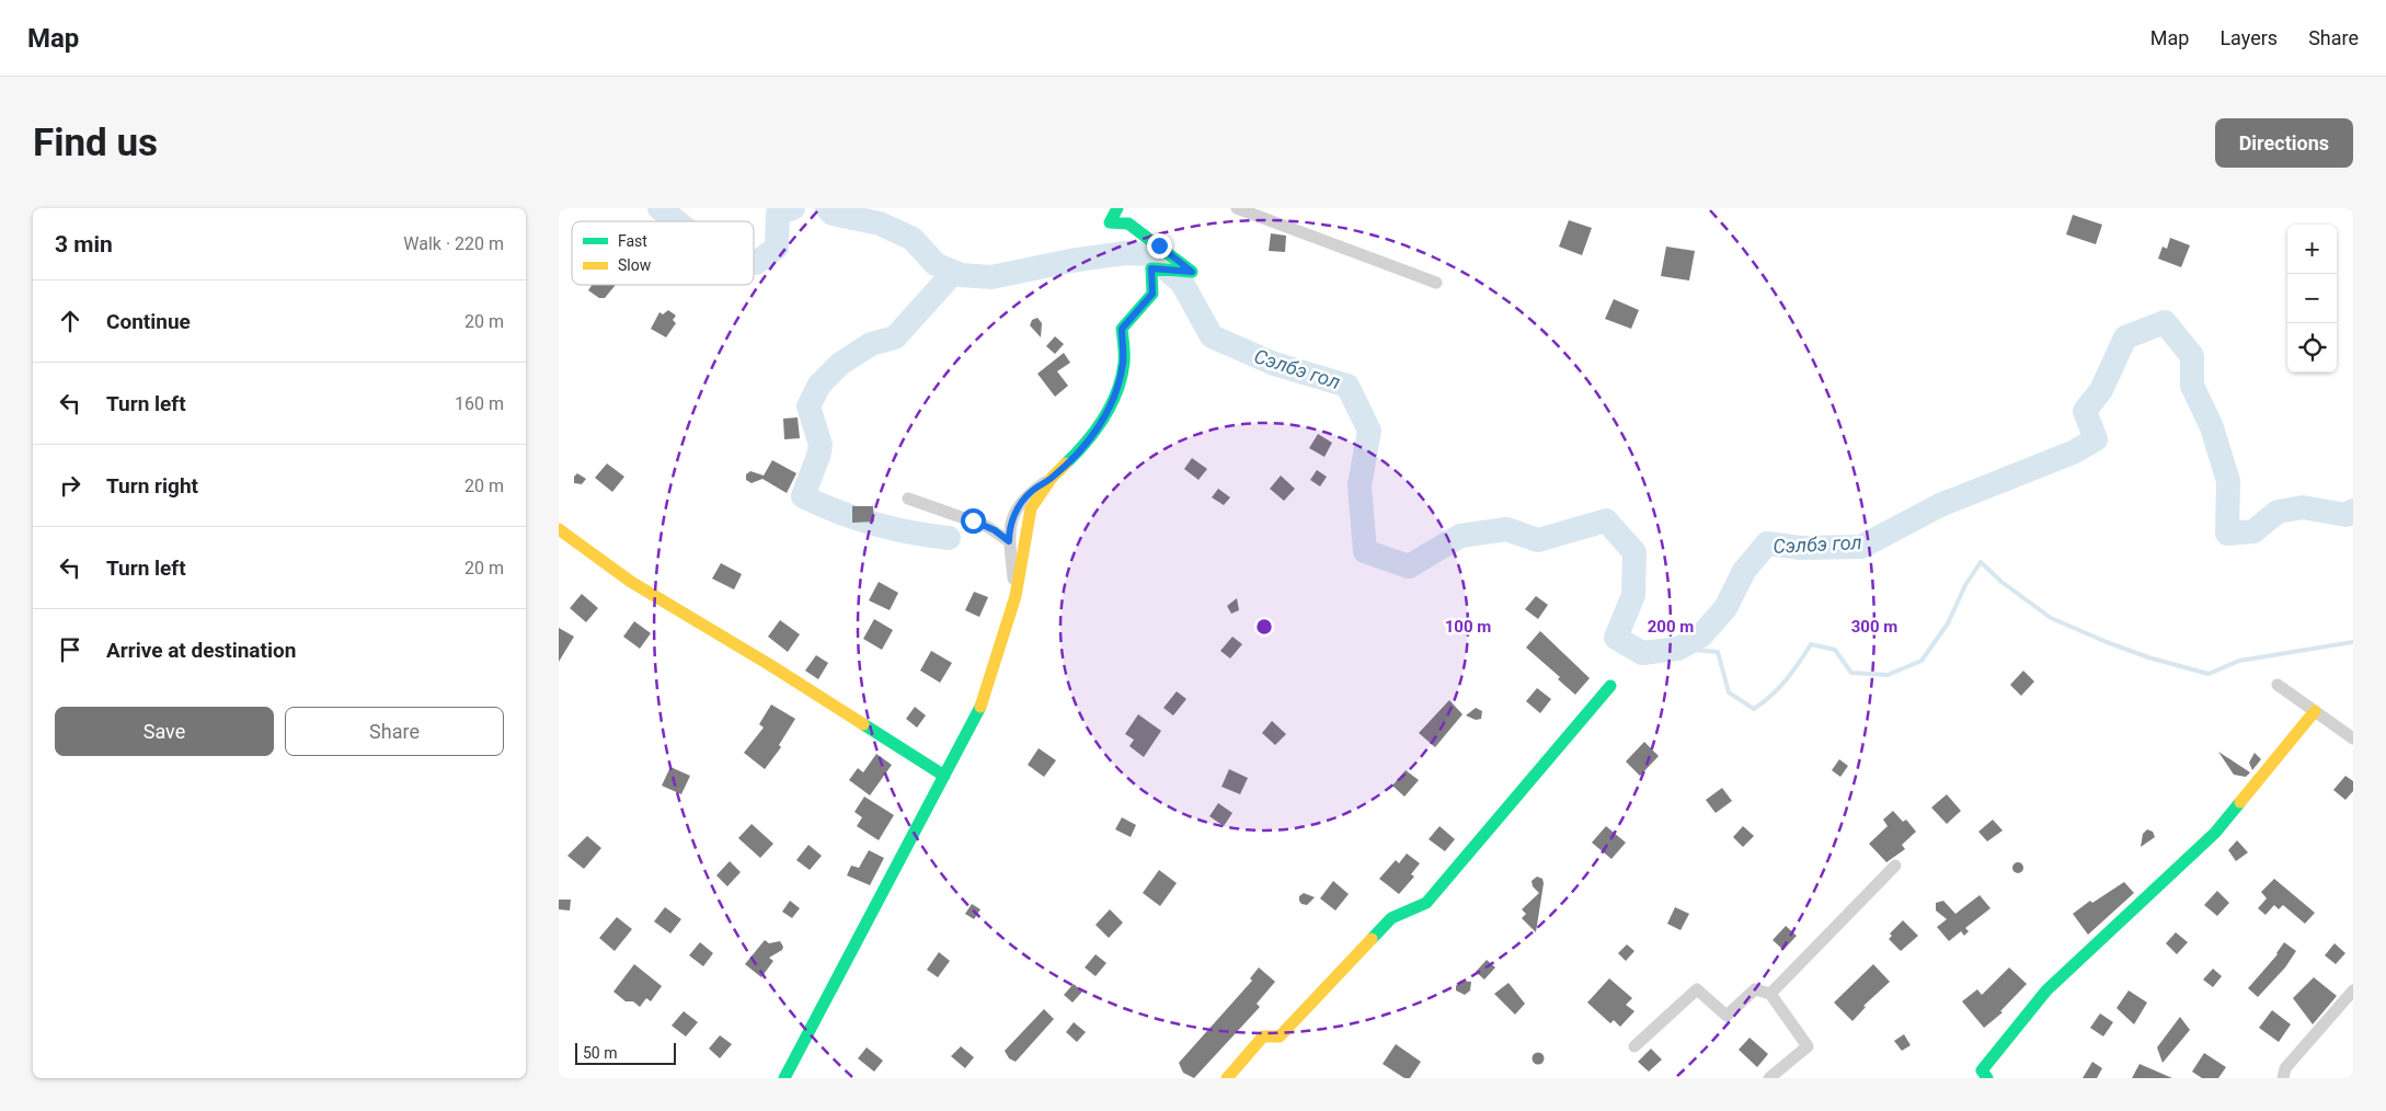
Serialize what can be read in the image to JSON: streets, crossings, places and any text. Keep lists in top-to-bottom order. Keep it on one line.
{"water":["Сэлбэ гол"],"legend":["Fast","Slow"],"scale_bar":"50 m","page":{"header":"Map","nav":["Map","Layers","Share"],"buttons":["Directions",["Save","Share"]],"title":"Find us","heading":["3 min","Walk · 220 m"],"map_buttons":["+","−"],"list":[["Continue","20 m"],["Turn left","160 m"],["Turn right","20 m"],["Turn left","20 m"],"Arrive at destination"],"scale":"50 m"},"rings":["100 m","200 m","300 m"]}
